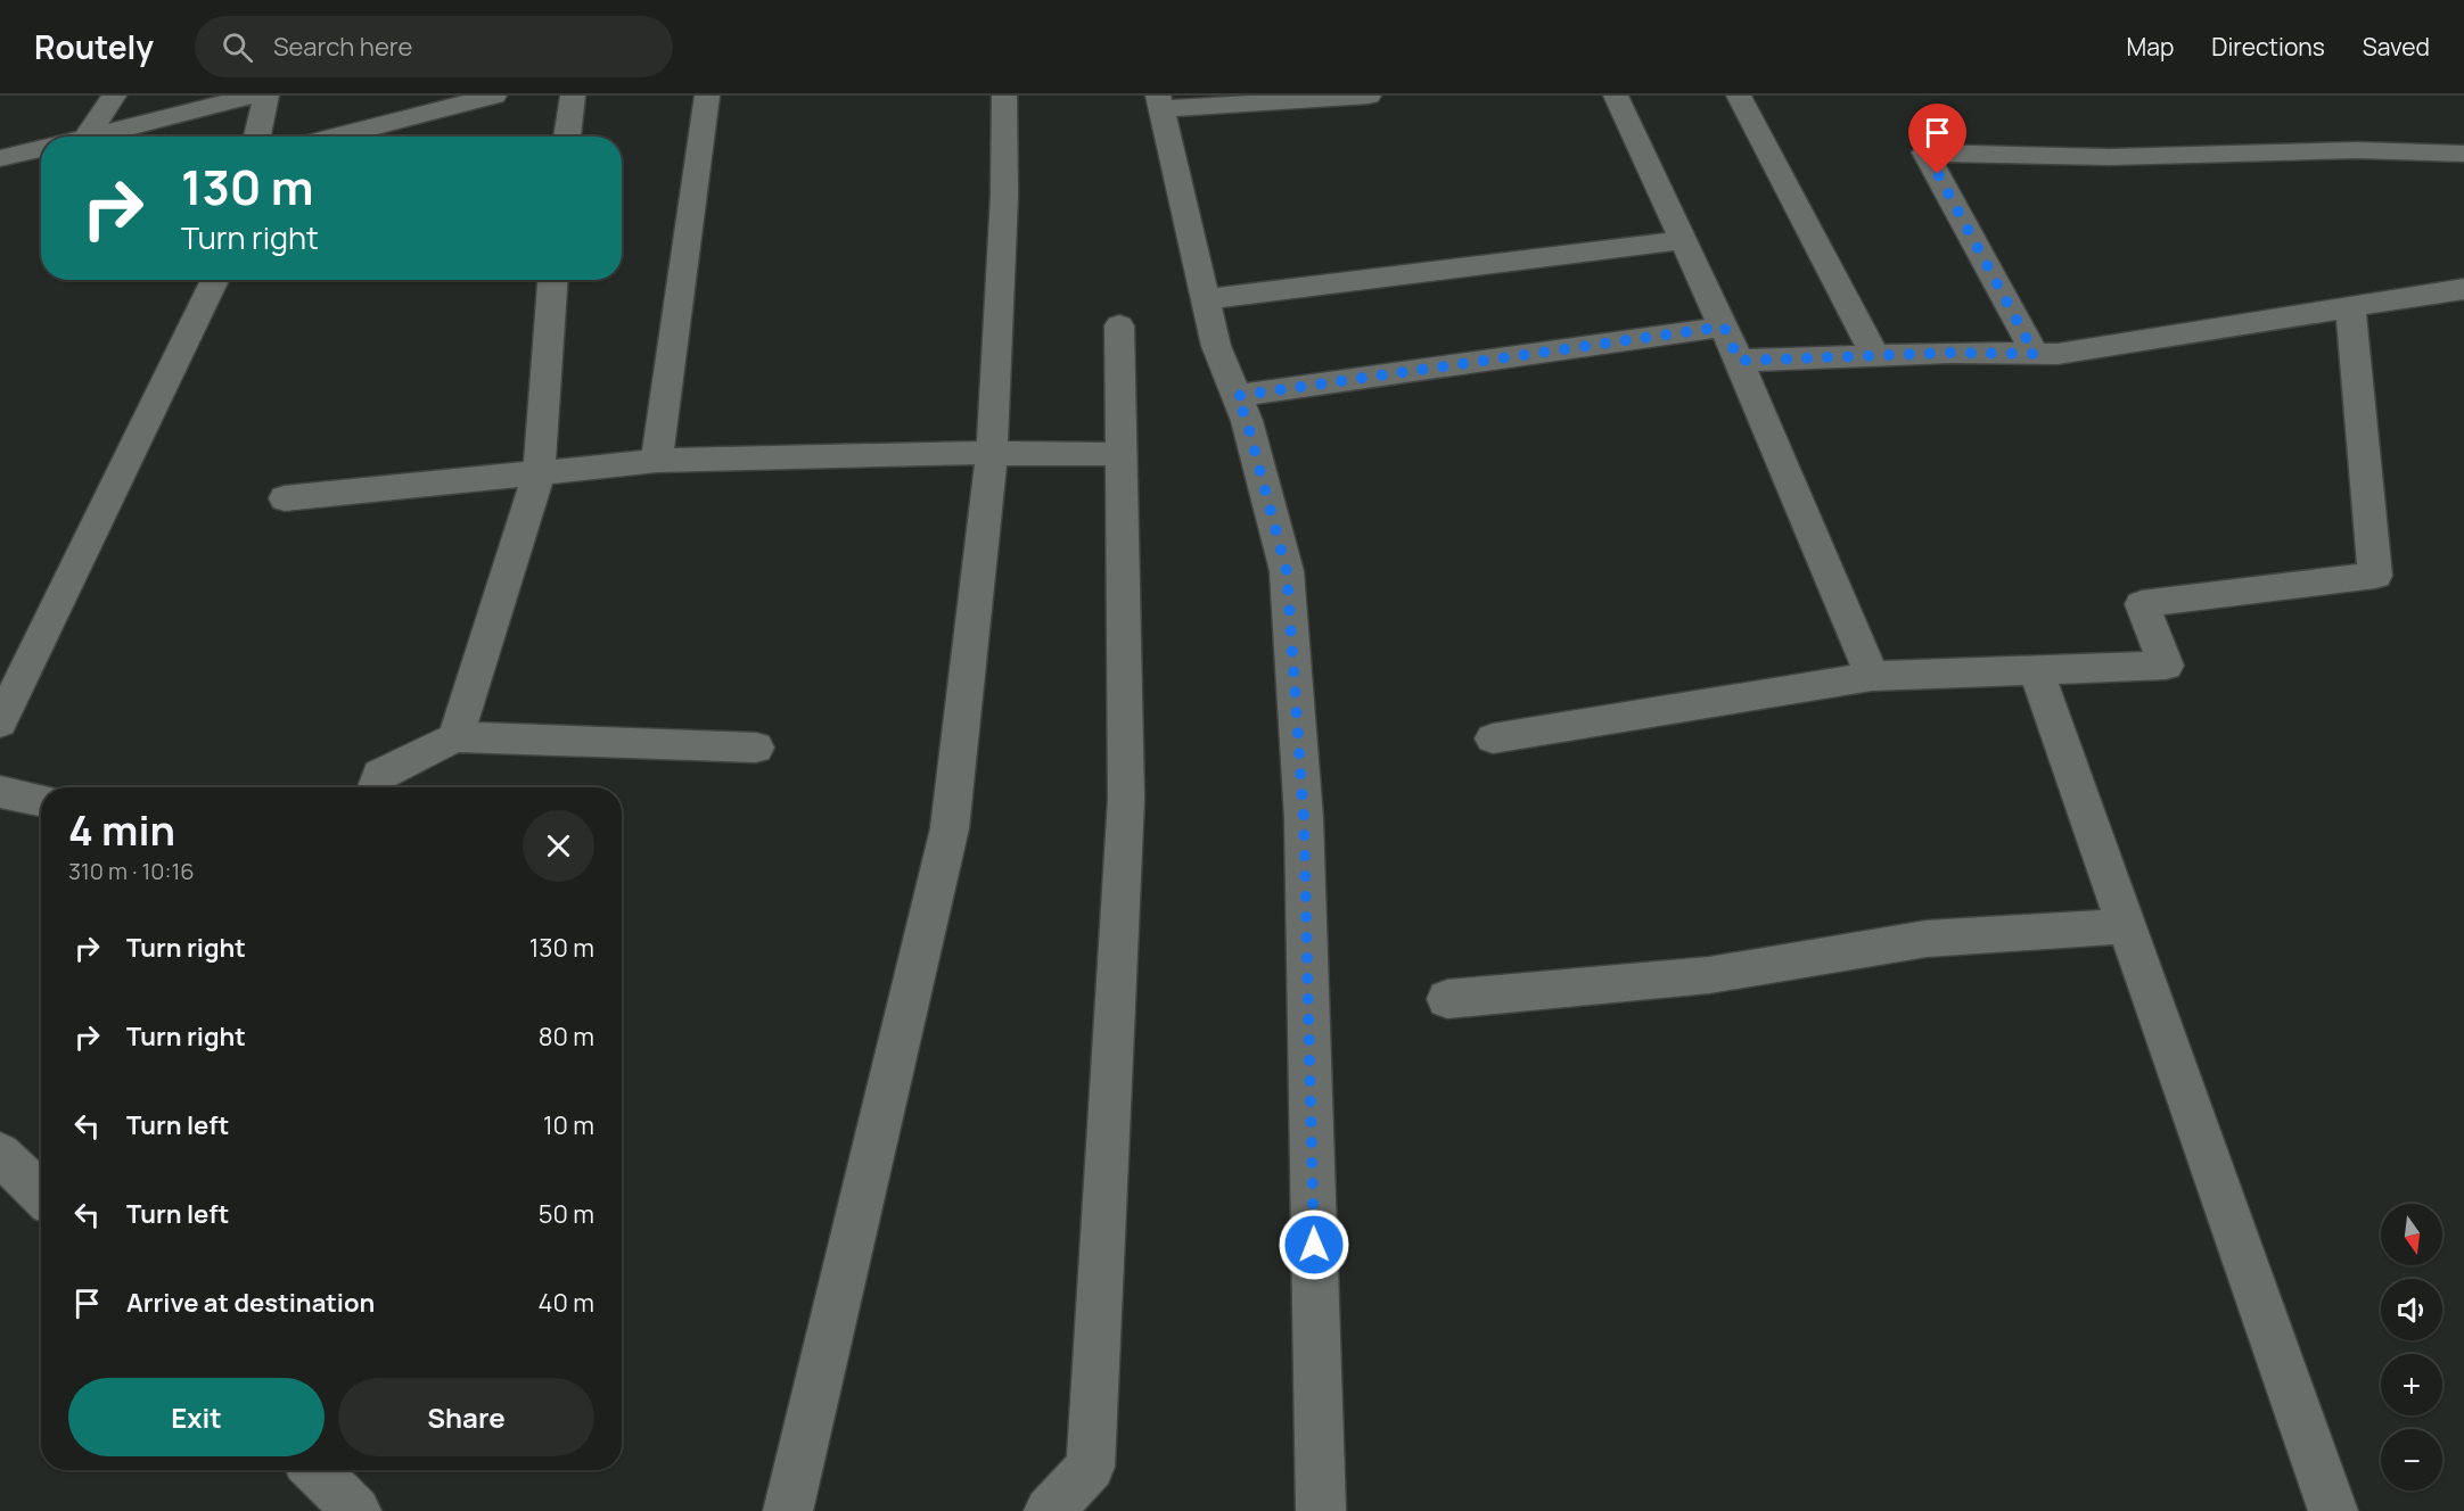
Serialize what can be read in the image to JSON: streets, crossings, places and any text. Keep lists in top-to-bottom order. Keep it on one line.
{"north":"bottom","page":{"header":"Routely","search":"Search here","nav":["Map","Directions","Saved"],"turn":["130 m","Turn right"],"heading":["4 min","310 m · 10:16"],"list":[{"name":"Turn right","value":"130 m"},{"name":"Turn right","value":"80 m"},{"name":"Turn left","value":"10 m"},{"name":"Turn left","value":"50 m"},{"name":"Arrive at destination","value":"40 m"}],"map_buttons":["+","−"],"buttons":["Exit","Share"]}}
